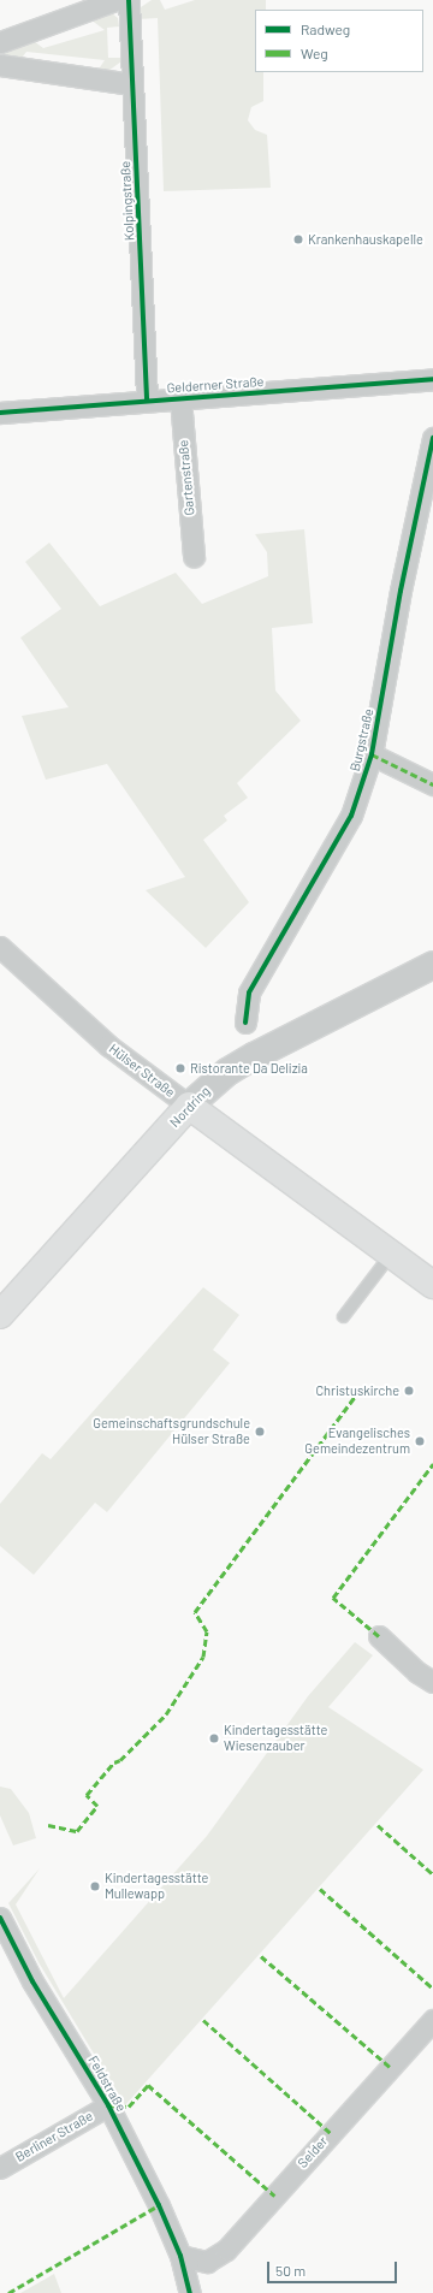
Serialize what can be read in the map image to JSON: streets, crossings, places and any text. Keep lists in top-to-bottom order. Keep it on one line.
{"streets":{"main road":["Hülser Straße","Nordring"],"street":["Kolpingstraße","Gelderner Straße","Gartenstraße","Burgstraße","Feldstraße","Berliner Straße","Selder"]},"crossings":[["Kolpingstraße","Gelderner Straße"],["Gelderner Straße","Gartenstraße"],["Hülser Straße","Nordring"],["Feldstraße","Berliner Straße"],["Feldstraße","Selder"]],"places":["Krankenhauskapelle","Ristorante Da Delizia","Christuskirche","Gemeinschaftsgrundschule Hülser Straße","Evangelisches Gemeindezentrum","Kindertagesstätte Wiesenzauber","Kindertagesstätte Mullewapp"],"legend":["Radweg","Weg"],"scale_bar":"50 m"}
